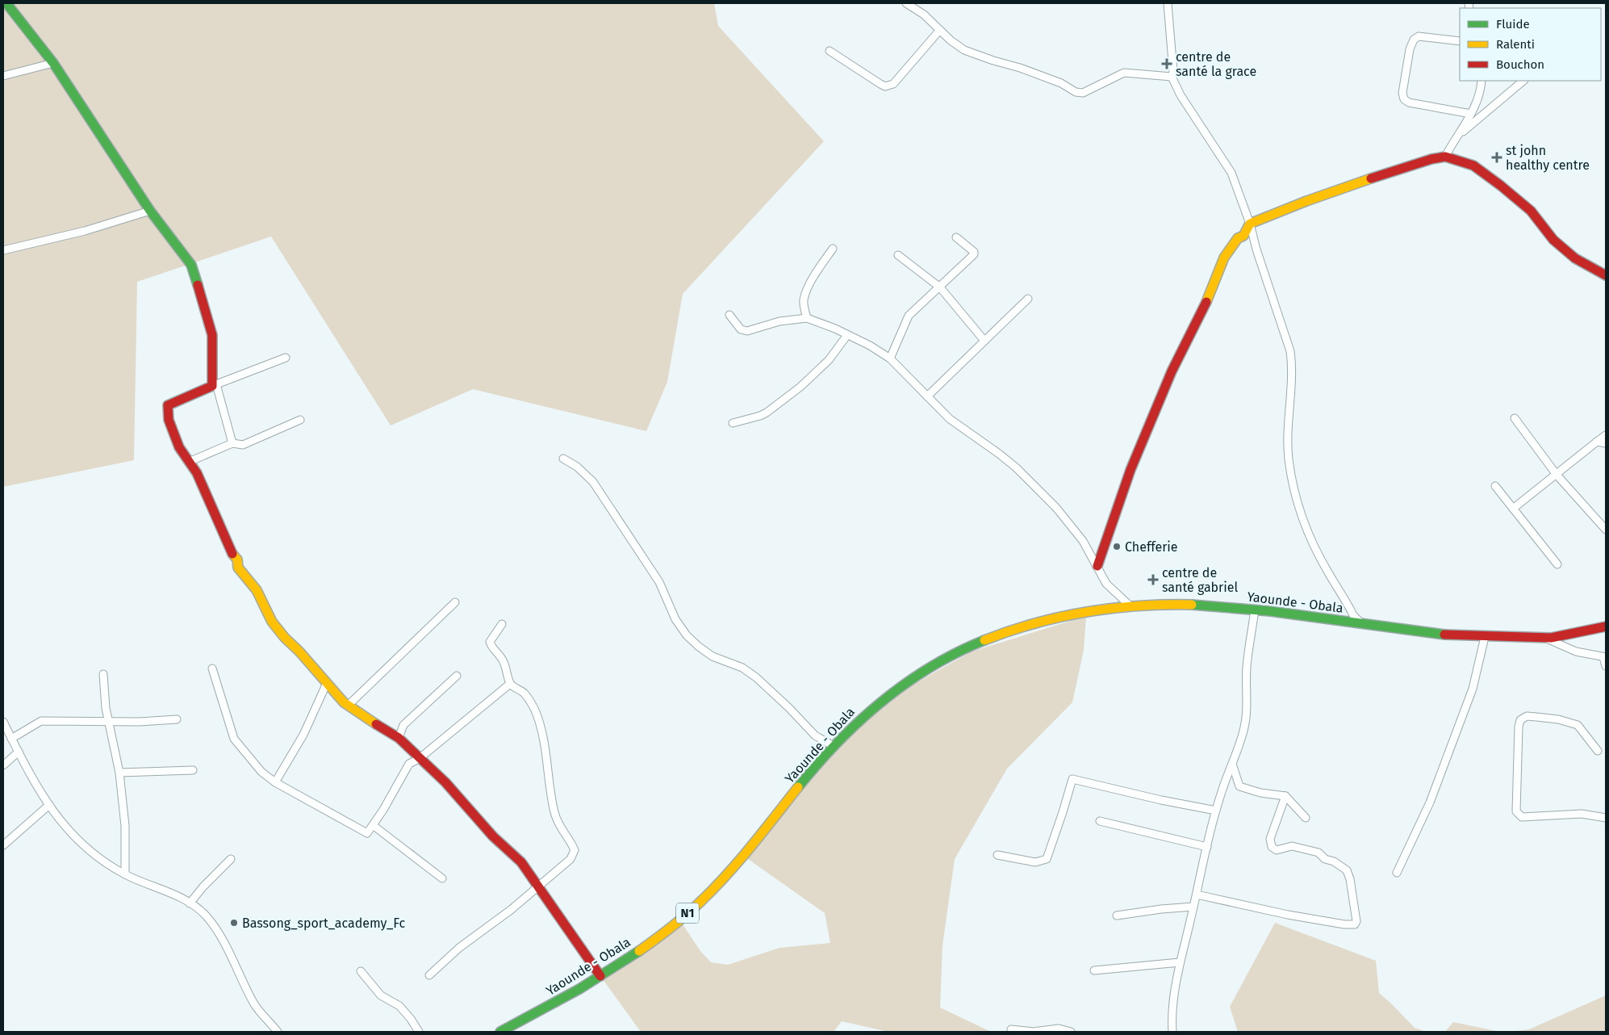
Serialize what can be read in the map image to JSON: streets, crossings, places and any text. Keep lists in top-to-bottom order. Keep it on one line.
{"streets":{"main road":["Yaounde - Obala","N1"]},"places":{"health":["centre de santé la grace","st john healthy centre","centre de santé gabriel"],"other":["Chefferie","Bassong_sport_academy_Fc"]},"legend":["Fluide","Ralenti","Bouchon"]}
